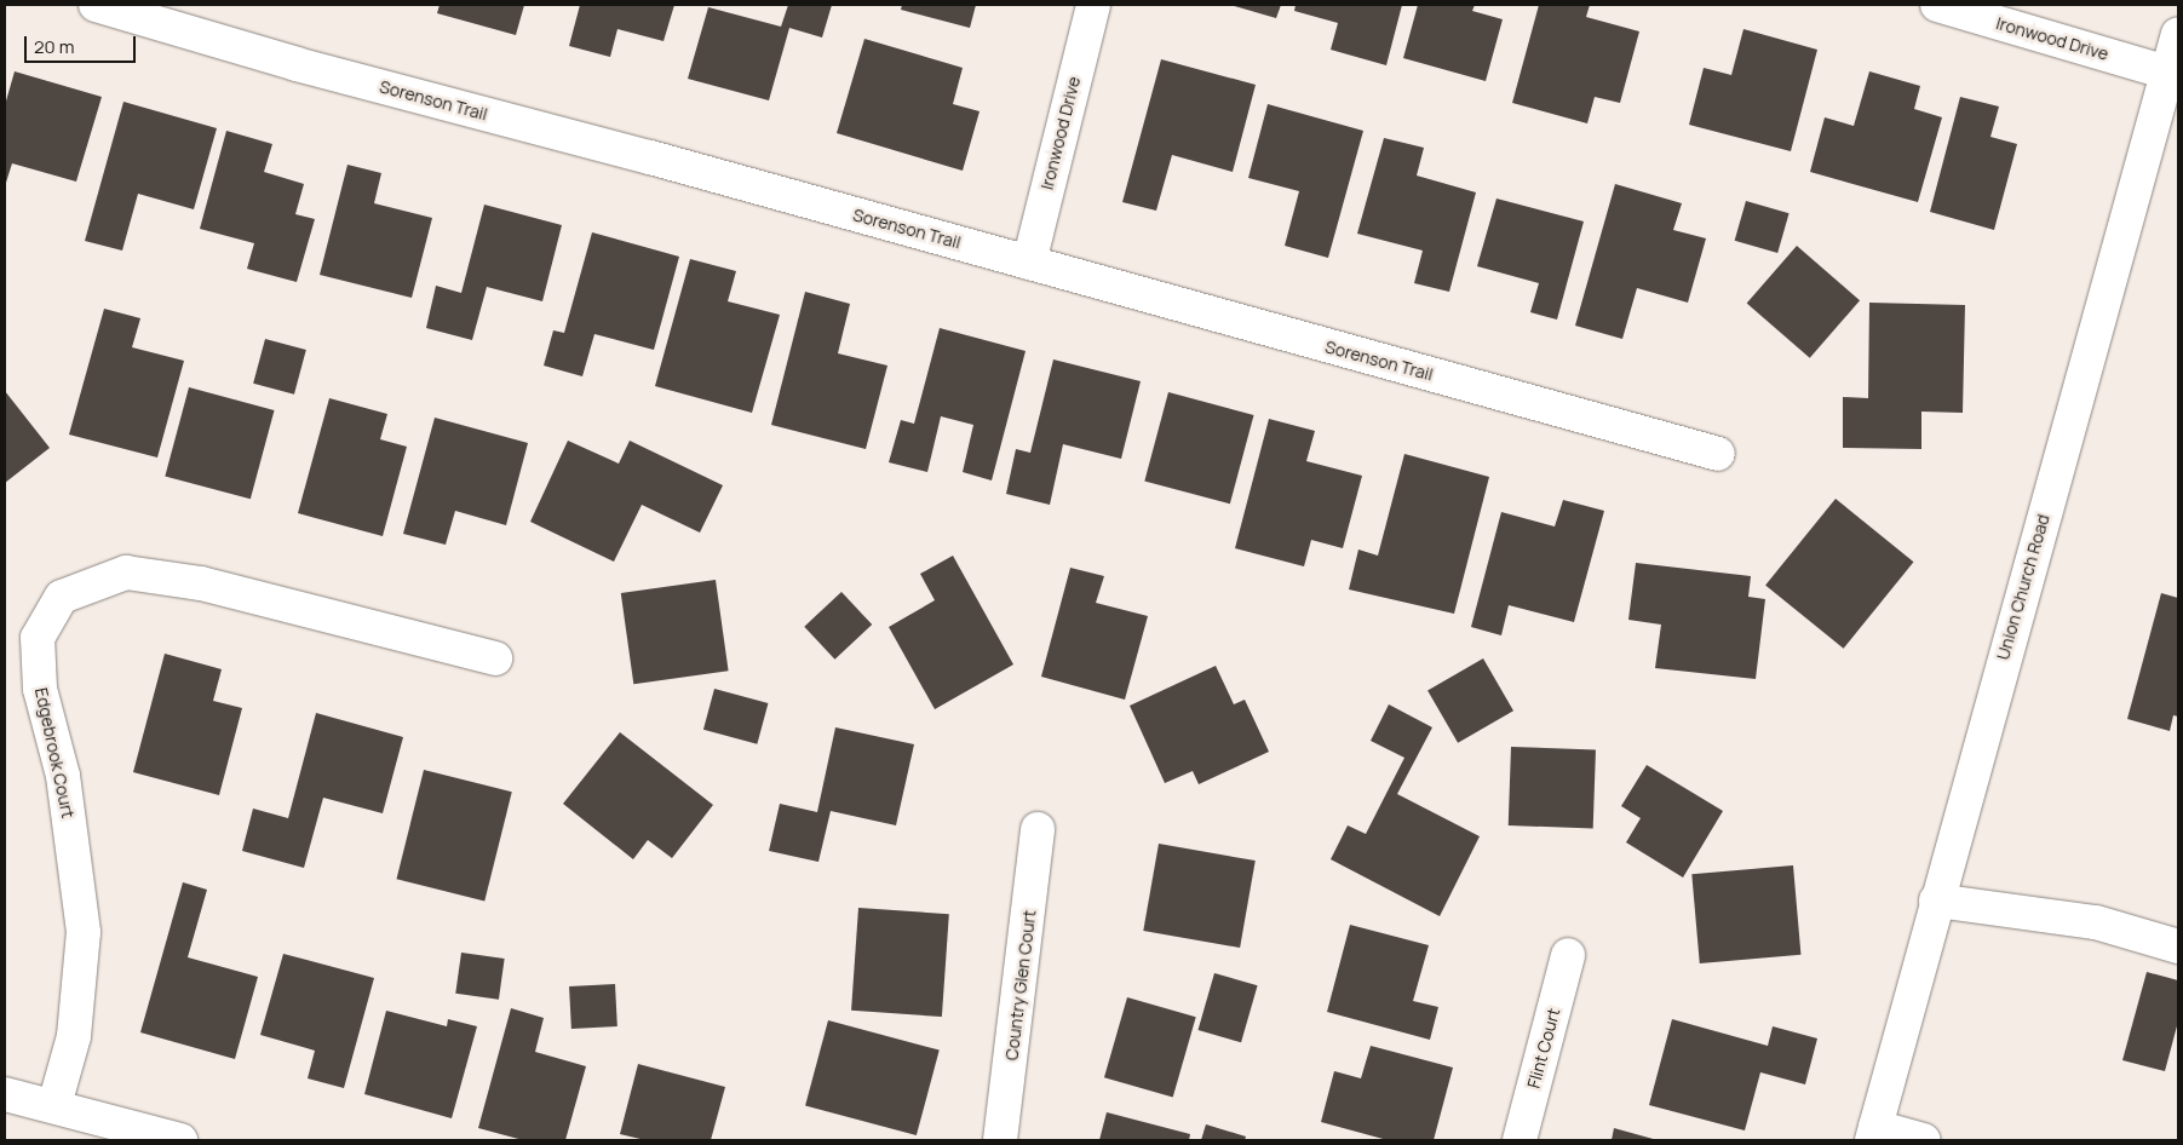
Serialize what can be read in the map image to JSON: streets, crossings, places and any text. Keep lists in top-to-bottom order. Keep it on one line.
{"streets":{"street":["Ironwood Drive","Sorenson Trail","Union Church Road","Edgebrook Court","Country Glen Court","Flint Court"]},"crossings":[["Ironwood Drive","Sorenson Trail"],["Ironwood Drive","Union Church Road"]],"scale_bar":"20 m"}
